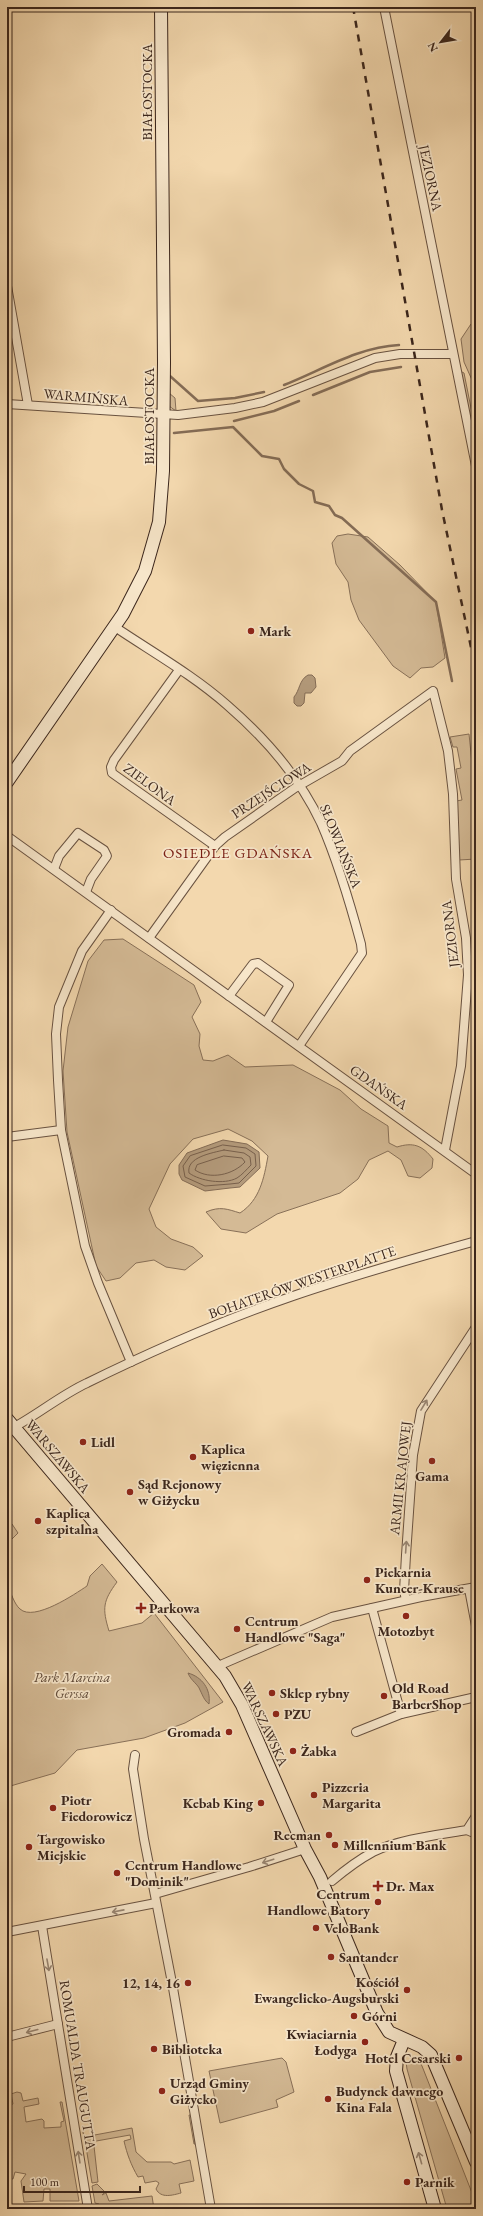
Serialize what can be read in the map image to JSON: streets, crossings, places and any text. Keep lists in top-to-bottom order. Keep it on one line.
{"streets":{"street":["BIAŁOSTOCKA","JEZIORNA","WARMIŃSKA","ZIELONA","PRZEJŚCIOWA","SŁOWIAŃSKA","GDAŃSKA","BOHATERÓW WESTERPLATTE","WARSZAWSKA","ARMII KRAJOWEJ","ROMUALDA TRAUGUTTA"]},"crossings":[["BIAŁOSTOCKA","WARMIŃSKA"],["BIAŁOSTOCKA","SŁOWIAŃSKA"],["JEZIORNA","PRZEJŚCIOWA"],["JEZIORNA","GDAŃSKA"],["ZIELONA","PRZEJŚCIOWA"],["ZIELONA","SŁOWIAŃSKA"],["PRZEJŚCIOWA","SŁOWIAŃSKA"],["PRZEJŚCIOWA","GDAŃSKA"],["SŁOWIAŃSKA","GDAŃSKA"],["BOHATERÓW WESTERPLATTE","WARSZAWSKA"]],"one_way":["ARMII KRAJOWEJ"],"districts":["OSIEDLE GDAŃSKA"],"parks":["Park Marcina Gerssa"],"places":{"other":["Mark","Lidl","Kaplica więzienna","Gama","Sąd Rejonowy w Giżycku","Kaplica szpitalna","Piekarnia Kuncer-Krause","Motozbyt","Centrum Handlowe \"Saga\"","Sklep rybny","Old Road BarberShop","PZU","Gromada","Żabka","Pizzeria Margarita","Kebab King","Piotr Fiedorowicz","Recman","Millennium Bank","Targowisko Miejskie","Centrum Handlowe \"Dominik\"","Centrum Handlowe Batory","VeloBank","Santander","12, 14, 16","Kościół Ewangelicko-Augsburski","Górni","Kwiaciarnia Łodyga","Biblioteka","Hotel Cesarski","Urząd Gminy Giżycko","Budynek dawnego Kina Fala","Parnik"],"health":["Parkowa","Dr. Max"]},"scale_bar":"100 m","north":"bottom left"}
